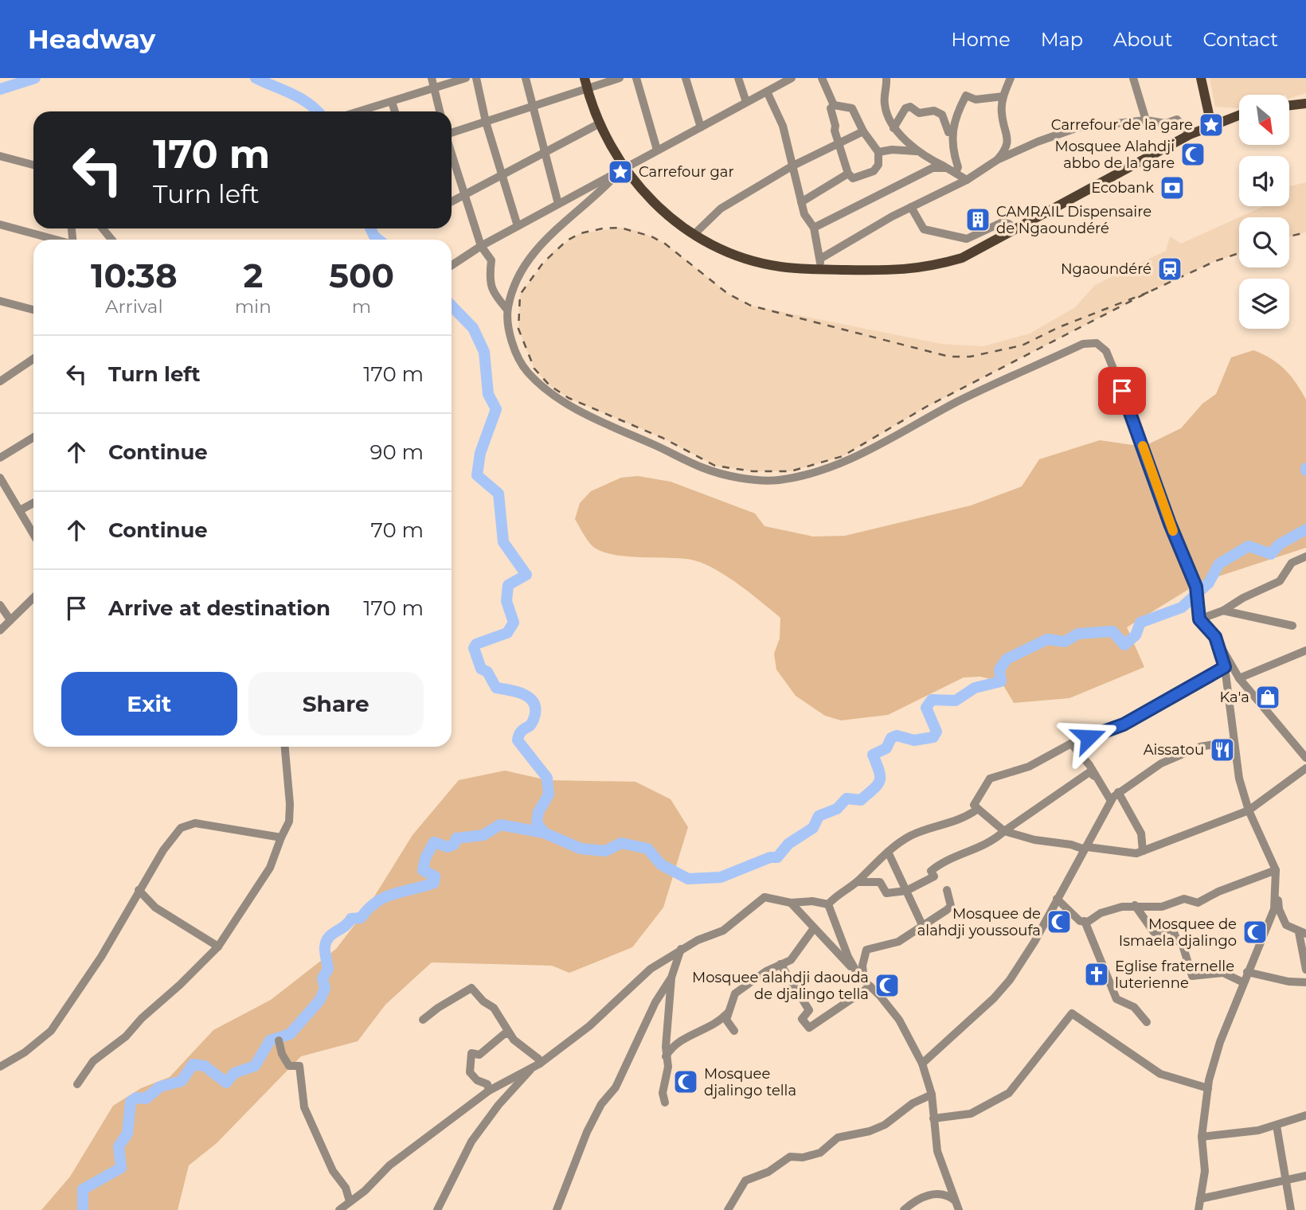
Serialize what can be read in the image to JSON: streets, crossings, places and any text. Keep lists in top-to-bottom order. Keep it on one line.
{"places":{"place":["Carrefour de la gare","Carrefour gar"],"mosque":["Mosquee Alahdji abbo de la gare","Mosquee de alahdji youssoufa","Mosquee de Ismaela djalingo","Mosquee alahdji daouda de djalingo tella","Mosquee djalingo tella"],"bank":["Ecobank"],"building":["CAMRAIL Dispensaire de Ngaoundéré"],"station":["Ngaoundéré"],"shop":["Ka'a"],"restaurant":["Aissatou"],"church":["Eglise fraternelle luterienne"]},"north":"bottom right","page":{"header":"Headway","nav":["Home","Map","About","Contact"],"turn":["170 m","Turn left"],"eta":["10:38","Arrival","2","min","500","m"],"list":[{"name":"Turn left","value":"170 m"},{"name":"Continue","value":"90 m"},{"name":"Continue","value":"70 m"},{"name":"Arrive at destination","value":"170 m"}],"buttons":["Exit","Share"]}}
